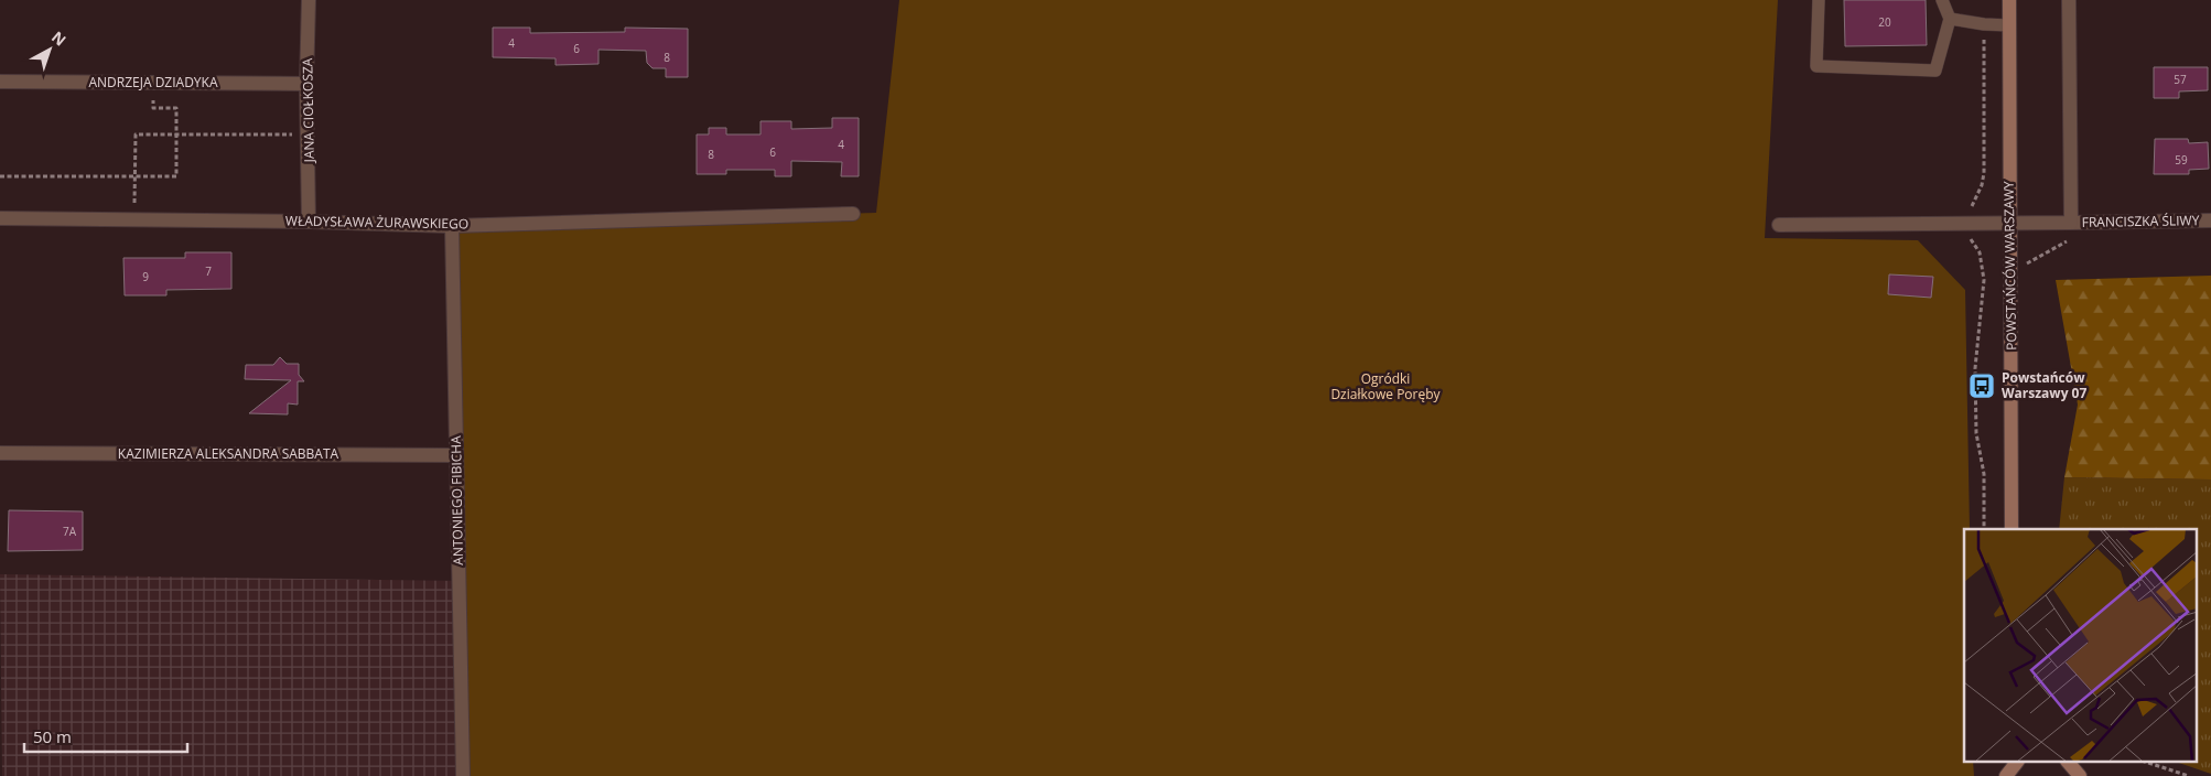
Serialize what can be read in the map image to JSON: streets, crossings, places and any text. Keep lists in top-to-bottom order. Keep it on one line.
{"streets":{"street":["ANDRZEJA DZIADYKA","JANA CIOŁKOSZA","FRANCISZKA ŚLIWY","WŁADYSŁAWA ŻURAWSKIEGO","POWSTAŃCÓW WARSZAWY","KAZIMIERZA ALEKSANDRA SABBATA","ANTONIEGO FIBICHA"]},"crossings":[["ANDRZEJA DZIADYKA","JANA CIOŁKOSZA"],["JANA CIOŁKOSZA","WŁADYSŁAWA ŻURAWSKIEGO"],["FRANCISZKA ŚLIWY","POWSTAŃCÓW WARSZAWY"],["WŁADYSŁAWA ŻURAWSKIEGO","ANTONIEGO FIBICHA"],["KAZIMIERZA ALEKSANDRA SABBATA","ANTONIEGO FIBICHA"]],"parks":["Ogródki Działkowe Poręby"],"places":{"bus stop":["Powstańców Warszawy 07"]},"house_numbers":["20","4","6","8","57","4","6","8","59","7","9","7A"],"scale_bar":"50 m","north":"top right"}
